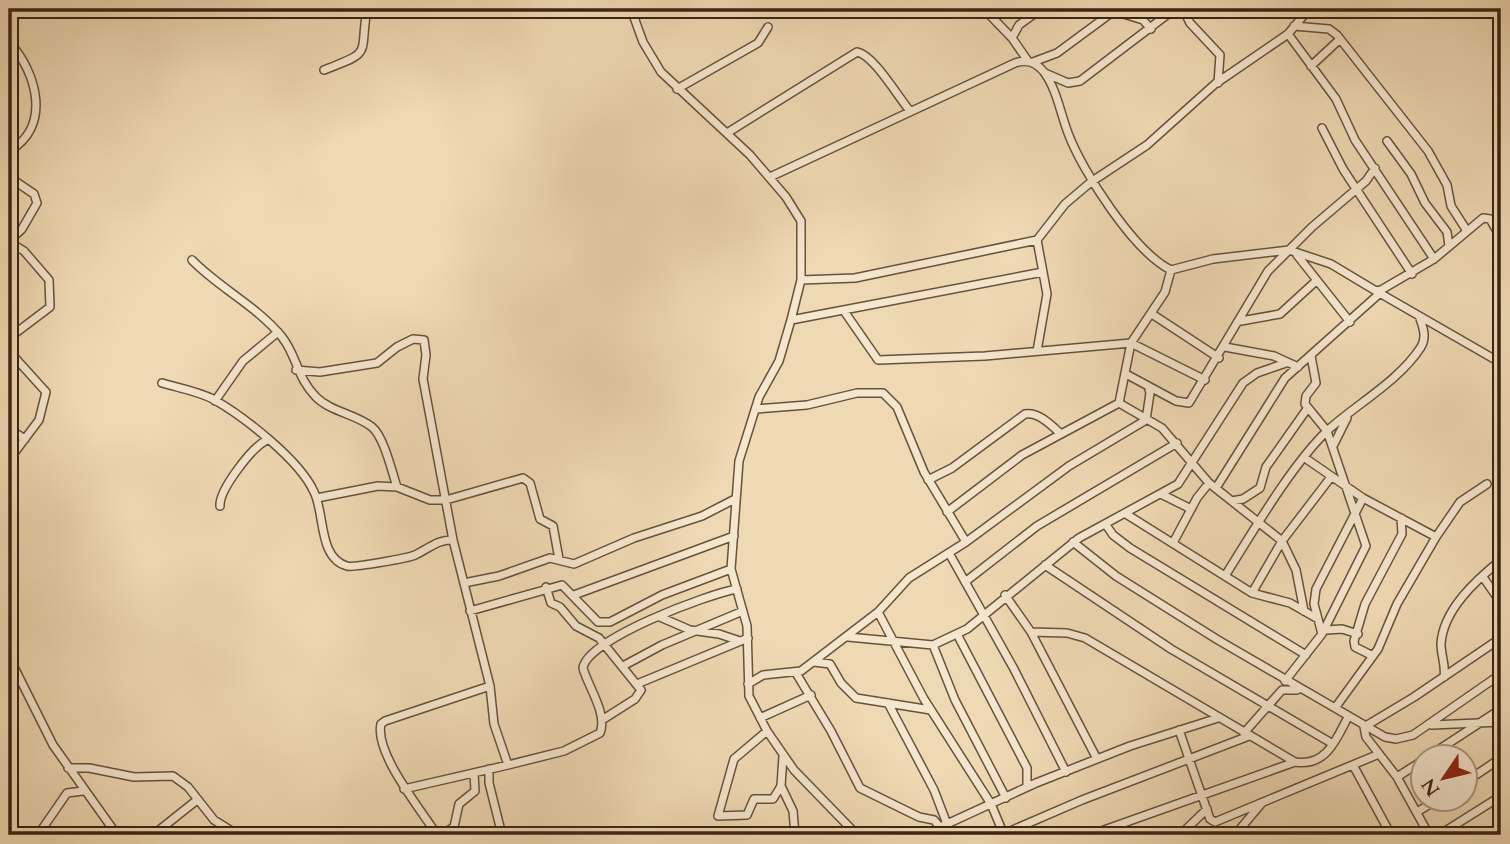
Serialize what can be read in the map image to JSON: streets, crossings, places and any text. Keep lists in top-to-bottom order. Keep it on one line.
{"north":"bottom left"}
